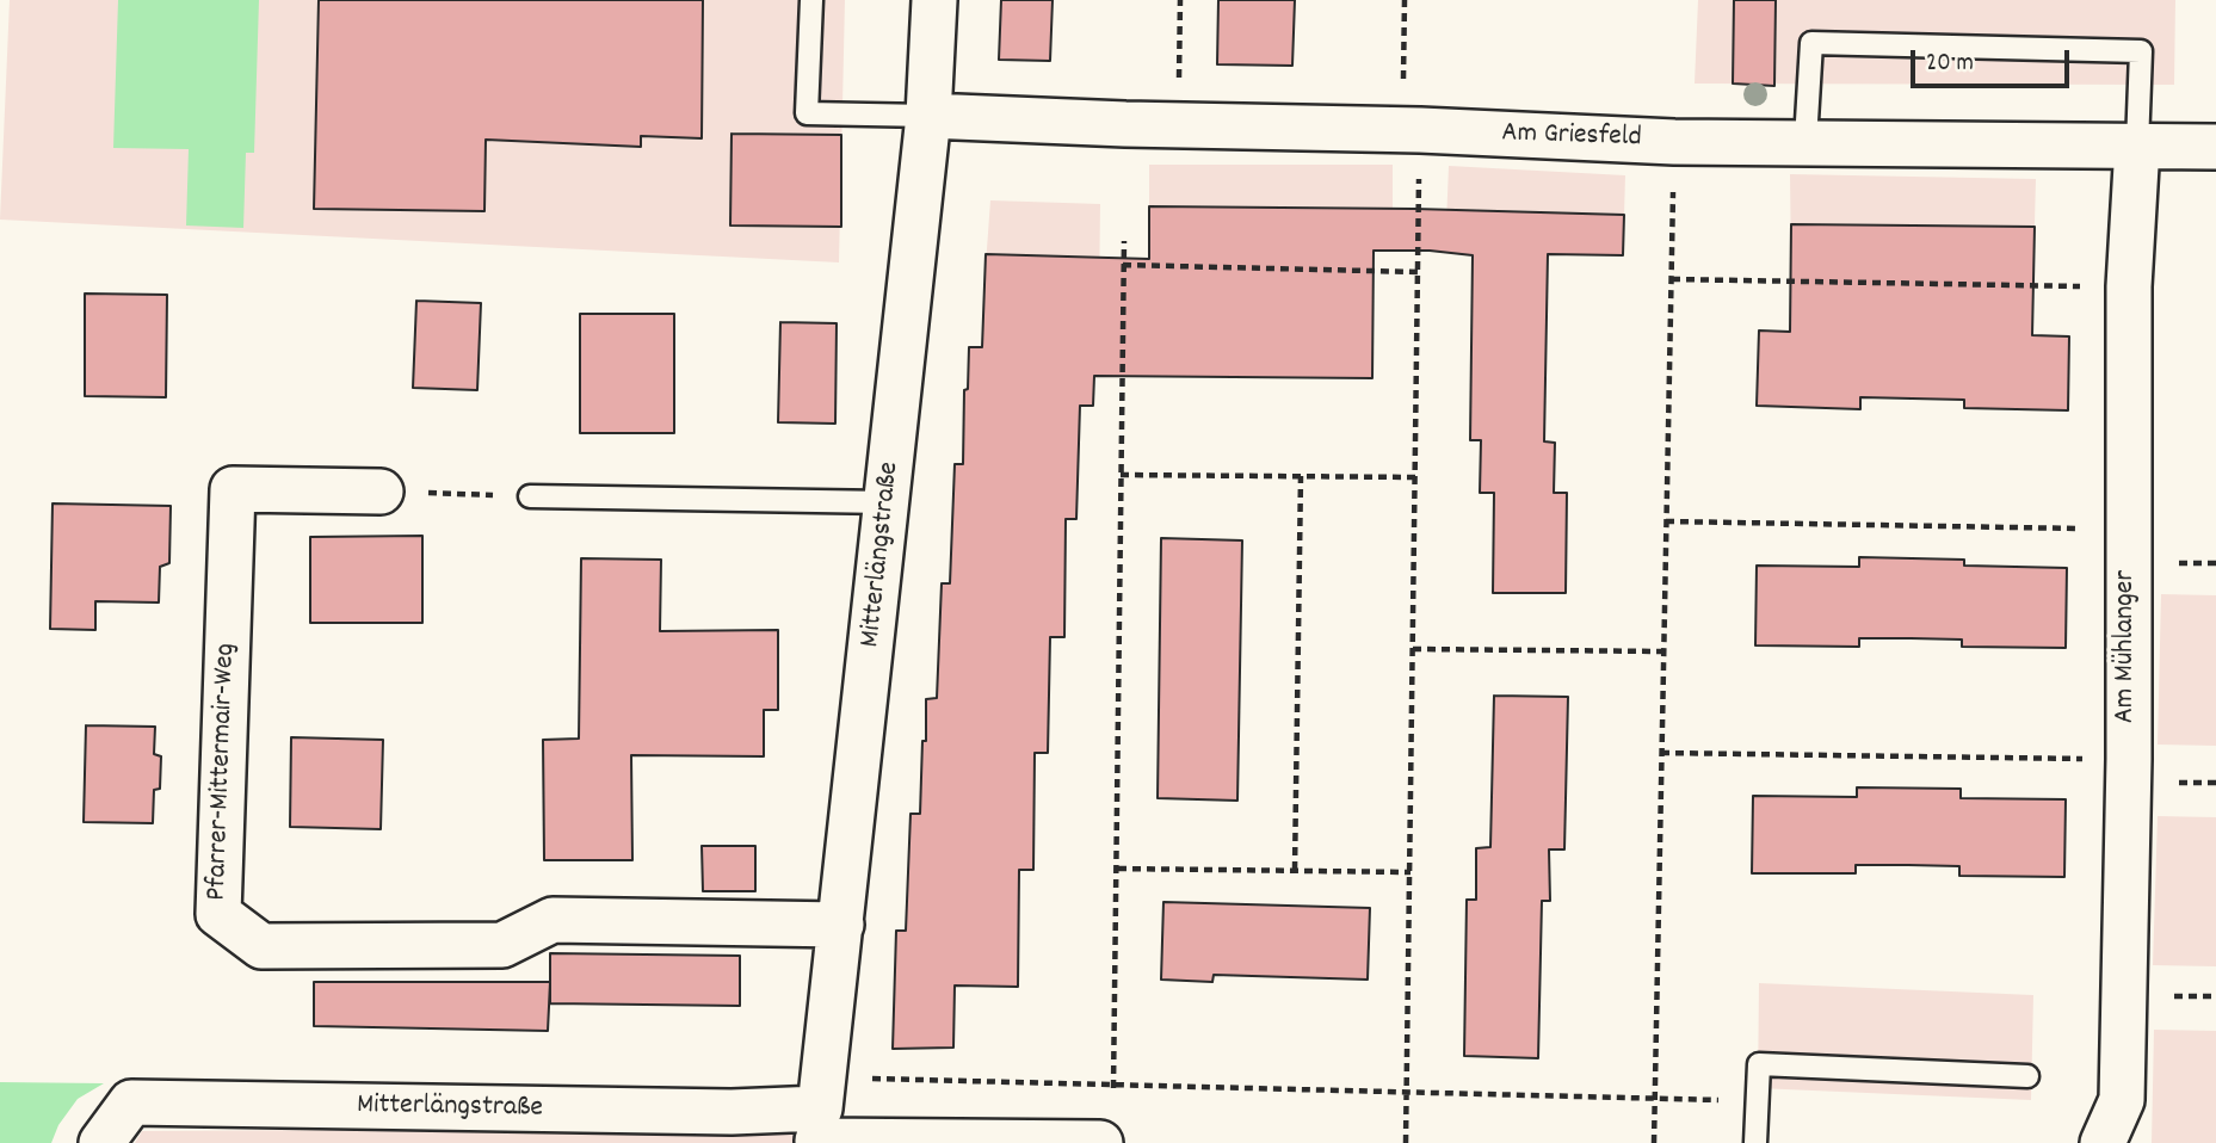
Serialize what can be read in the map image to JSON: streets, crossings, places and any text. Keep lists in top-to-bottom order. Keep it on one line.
{"streets":{"street":["Am Griesfeld","Mitterlängstraße","Am Mühlanger","Pfarrer-Mittermair-Weg"]},"crossings":[["Am Griesfeld","Mitterlängstraße"],["Am Griesfeld","Am Mühlanger"],["Mitterlängstraße","Pfarrer-Mittermair-Weg"]],"scale_bar":"20 m"}
